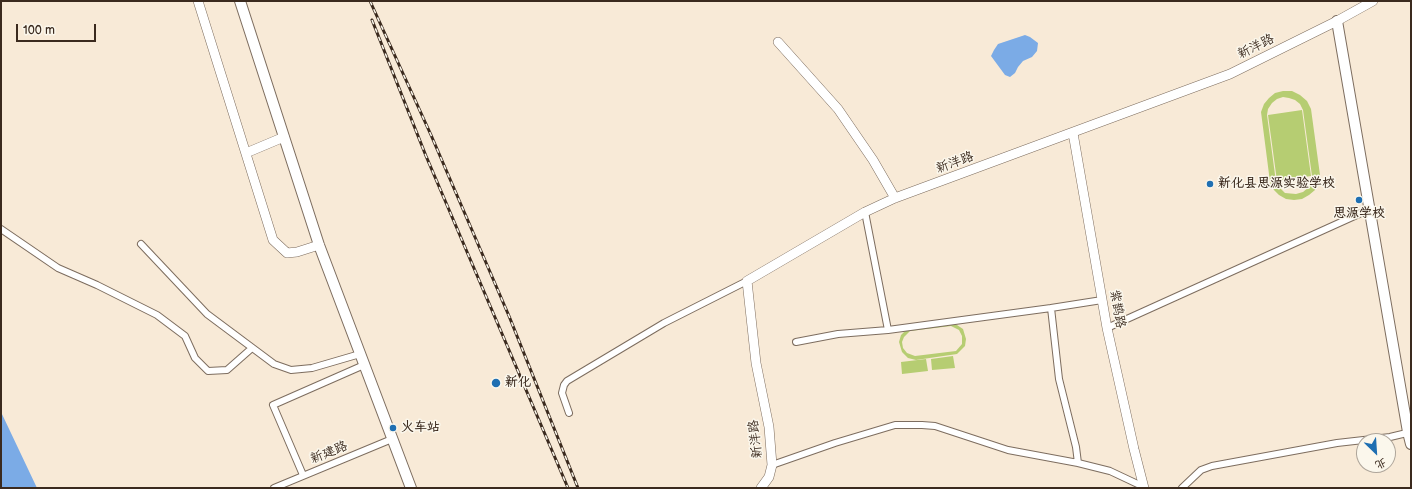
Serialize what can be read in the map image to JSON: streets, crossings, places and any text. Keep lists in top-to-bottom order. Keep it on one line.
{"streets":{"street":["新洋路","紫鹊路","新建路"]},"crossings":[["新洋路","紫鹊路"]],"places":["新化县思源实验学校","思源学校","新化","火车站"],"scale_bar":"100 m","north":"bottom right"}
